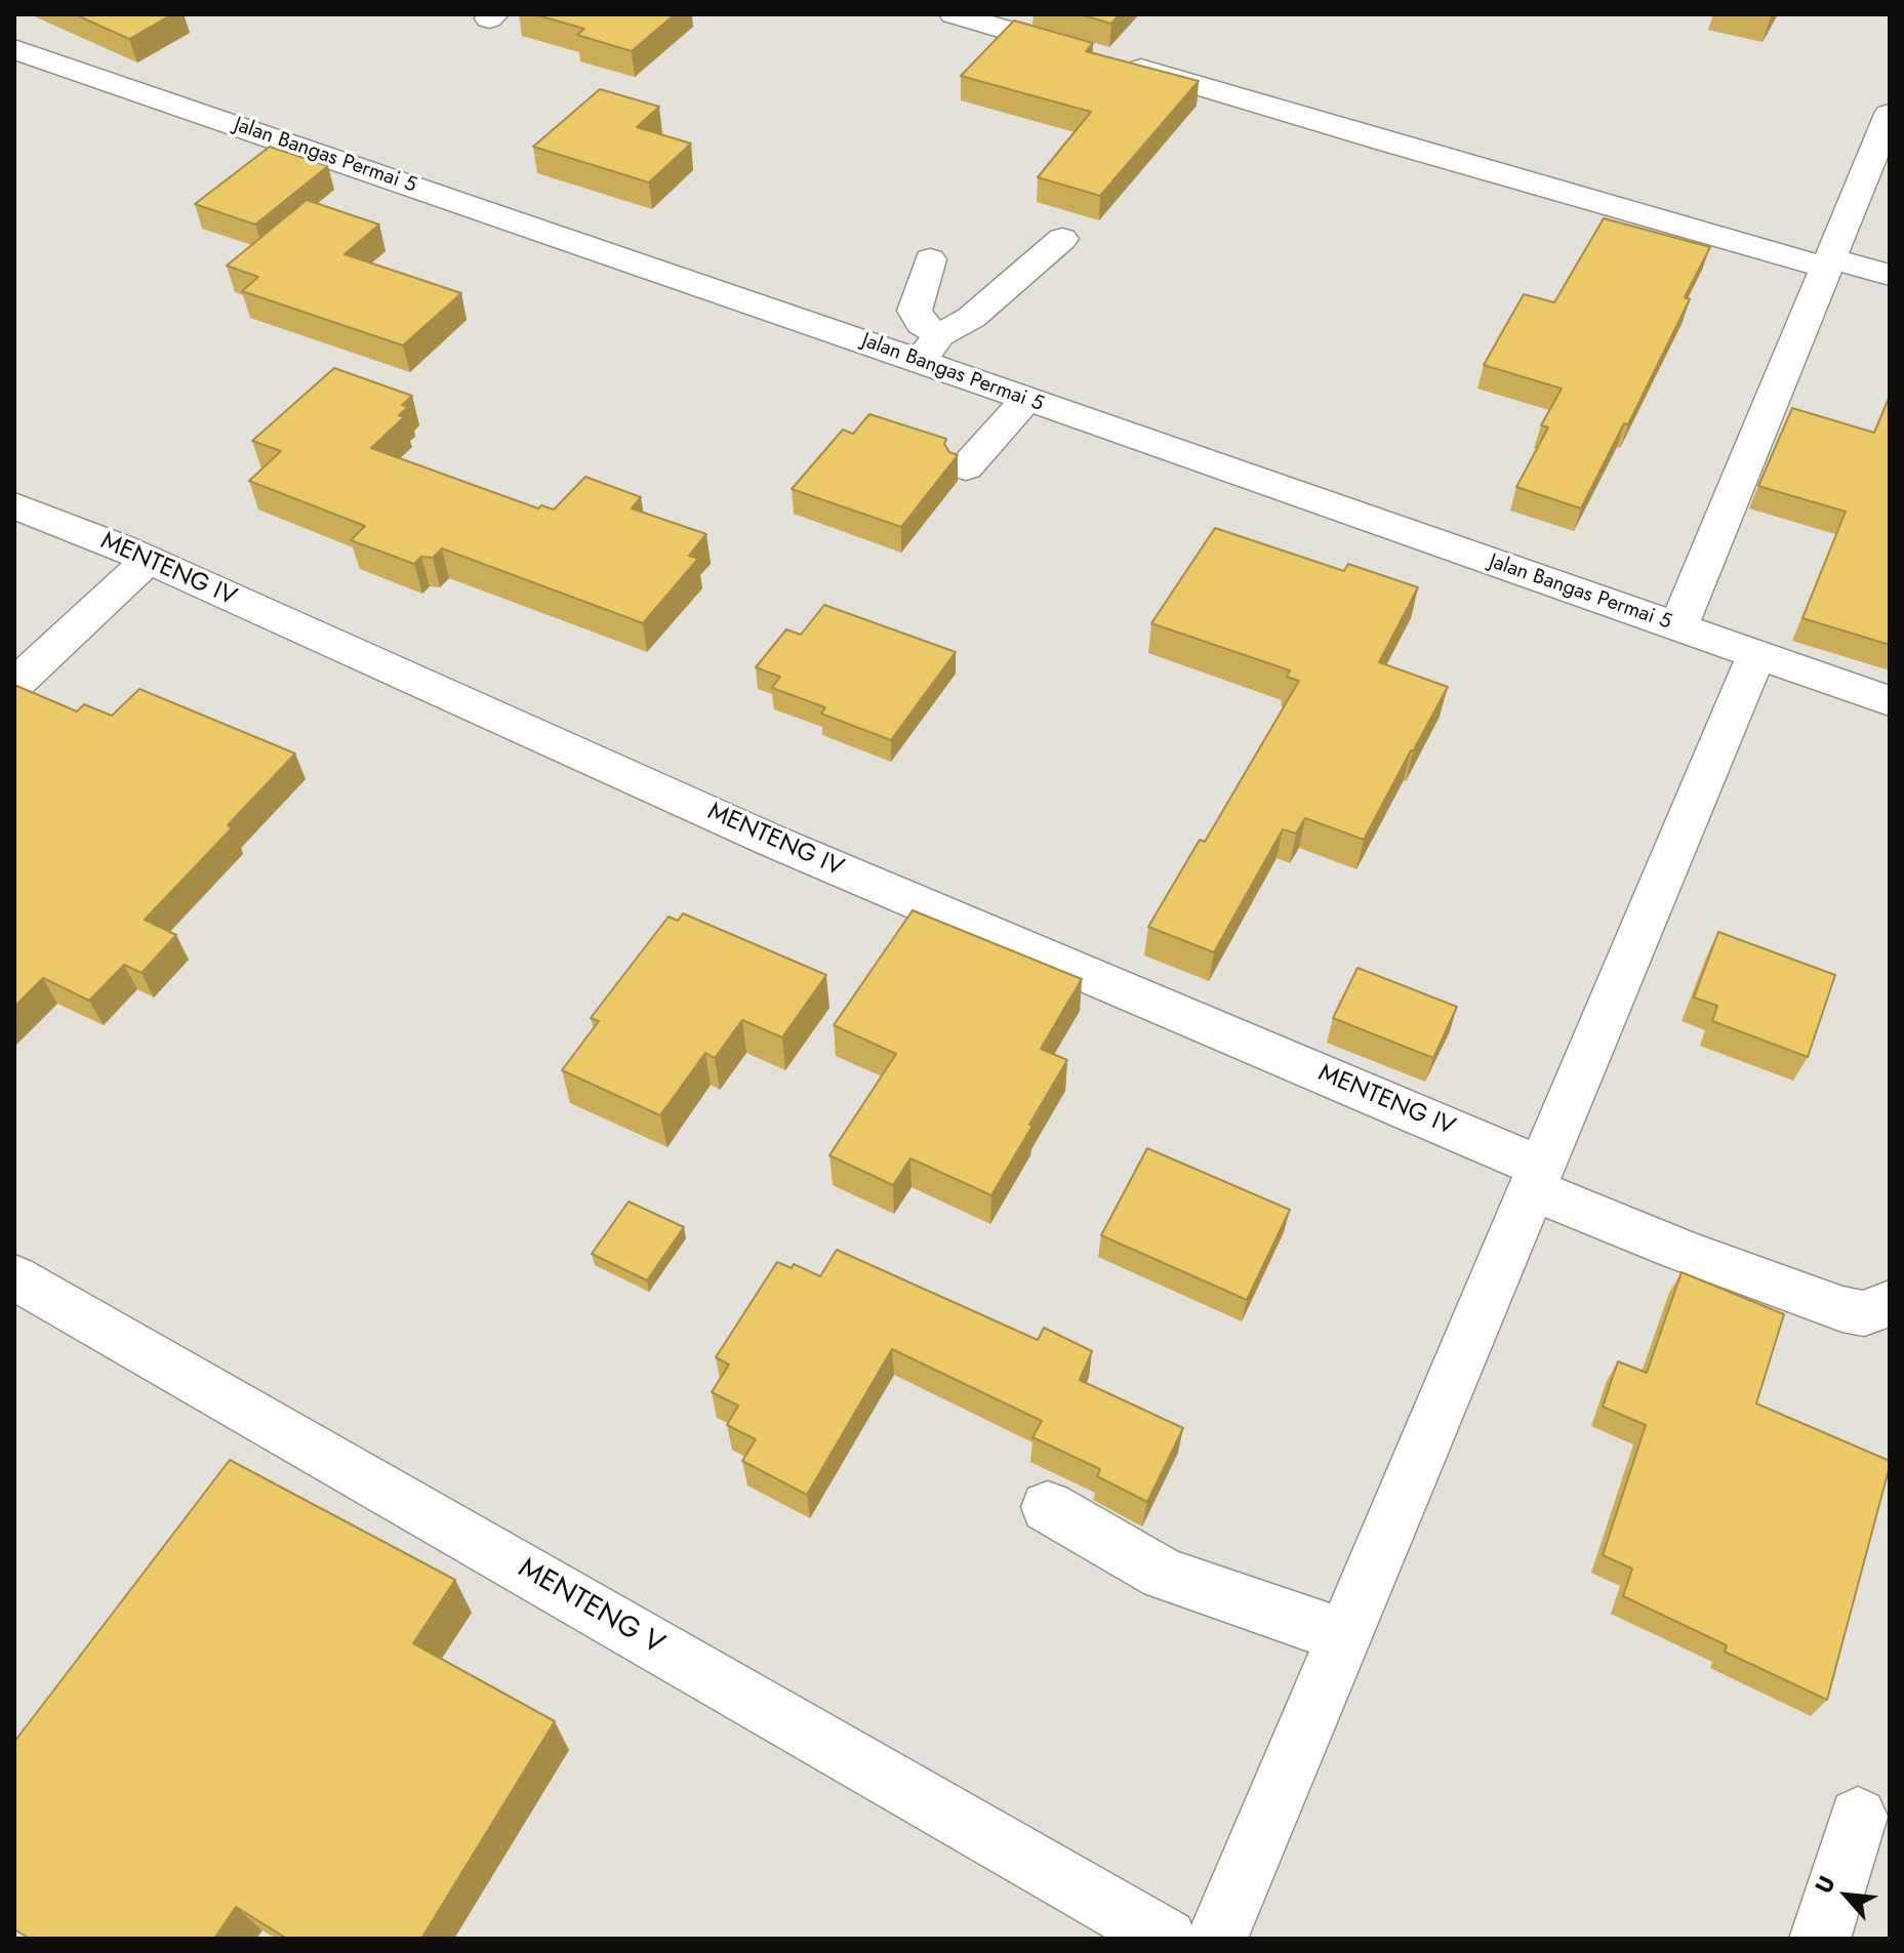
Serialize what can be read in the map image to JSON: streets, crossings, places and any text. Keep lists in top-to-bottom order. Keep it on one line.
{"streets":{"street":["Jalan Bangas Permai 5","MENTENG IV","MENTENG V"]},"north":"top left"}
